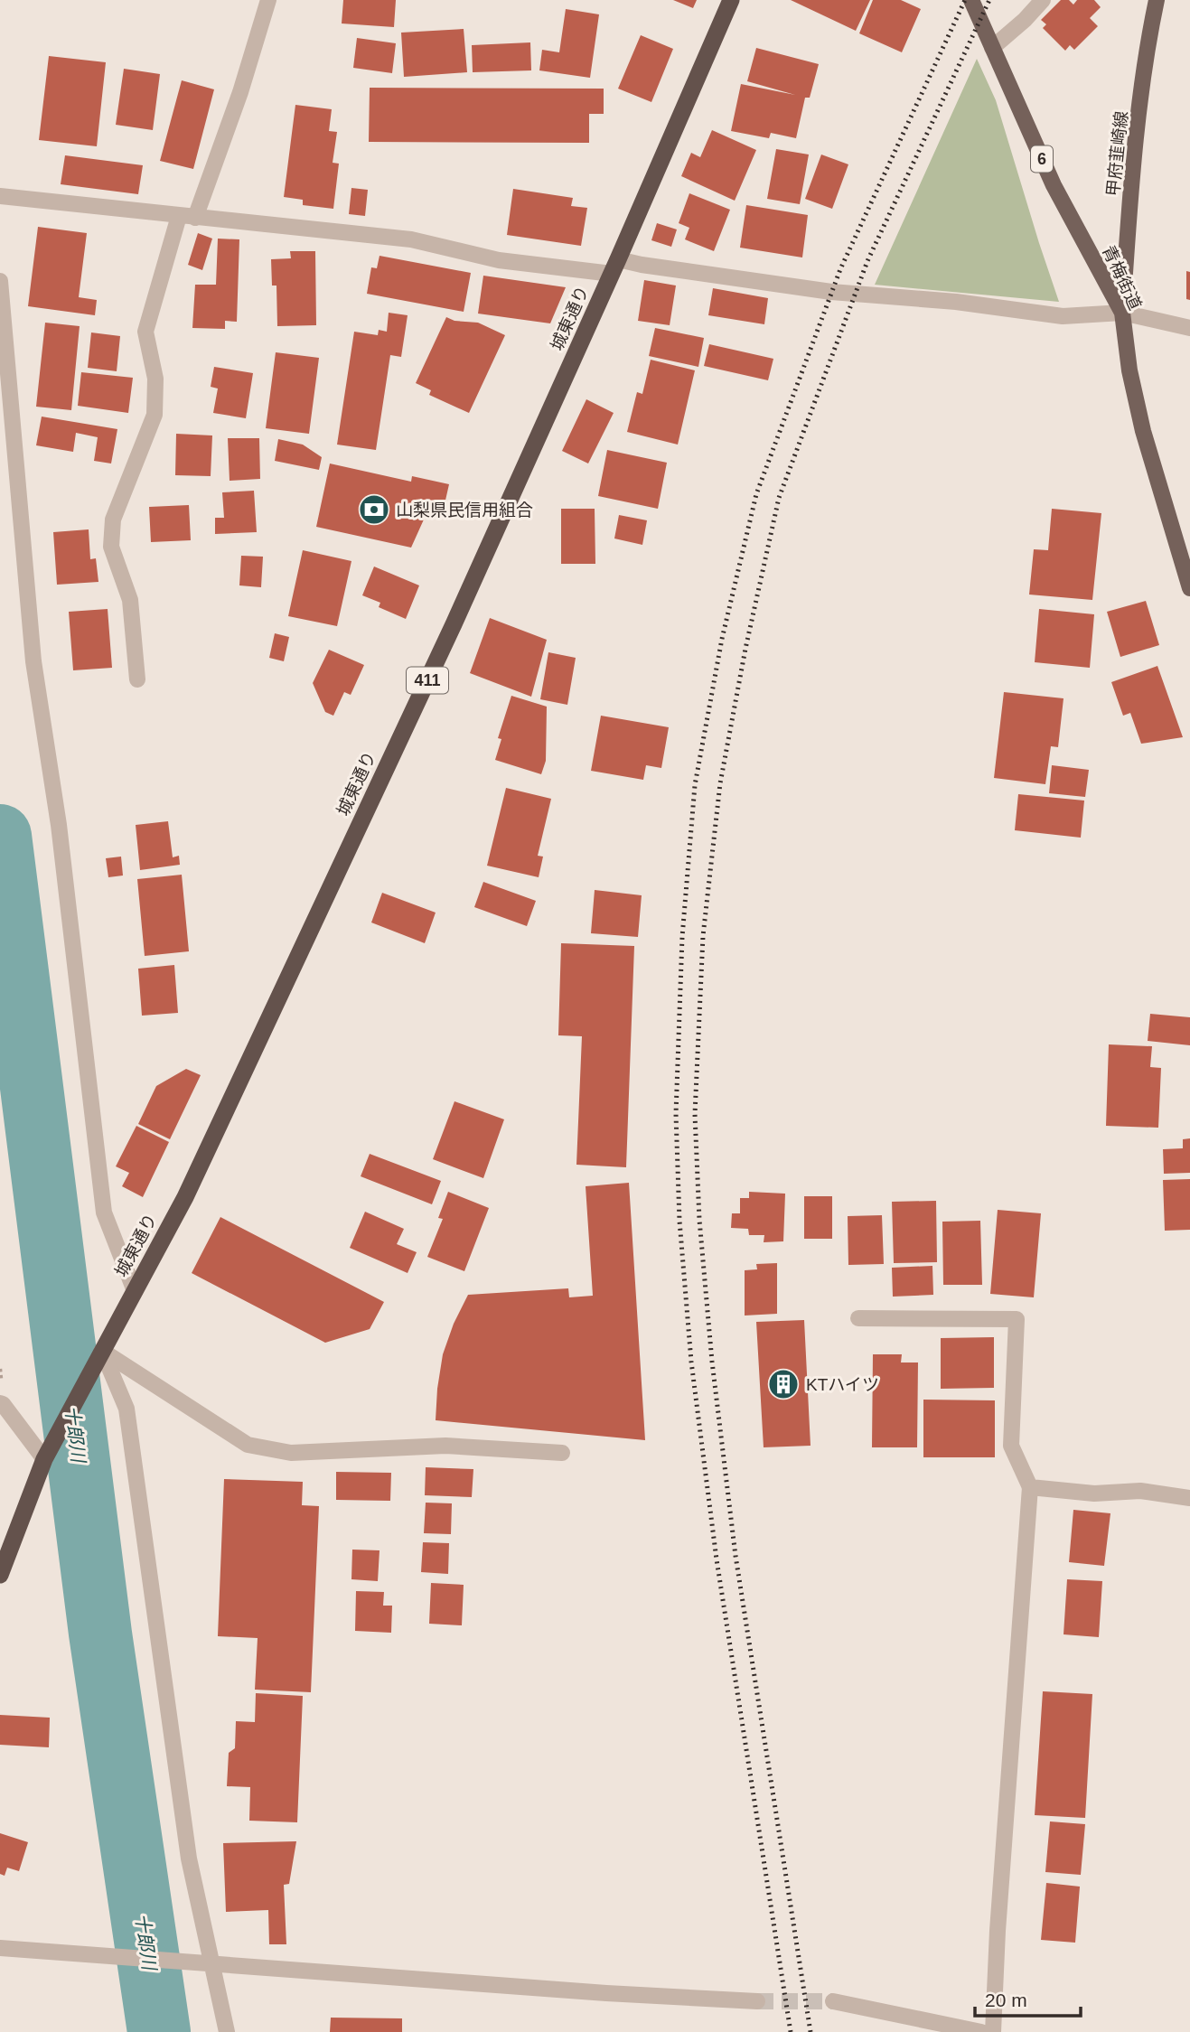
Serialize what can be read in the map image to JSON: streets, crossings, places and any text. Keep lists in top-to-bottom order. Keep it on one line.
{"streets":{"highway":["城東通り","411"],"main road":["甲府韮崎線","6","青梅街道"]},"crossings":[["甲府韮崎線","青梅街道"]],"water":["十郎川"],"places":{"bank":["山梨県民信用組合"],"building":["KTハイツ"]},"scale_bar":"20 m"}
